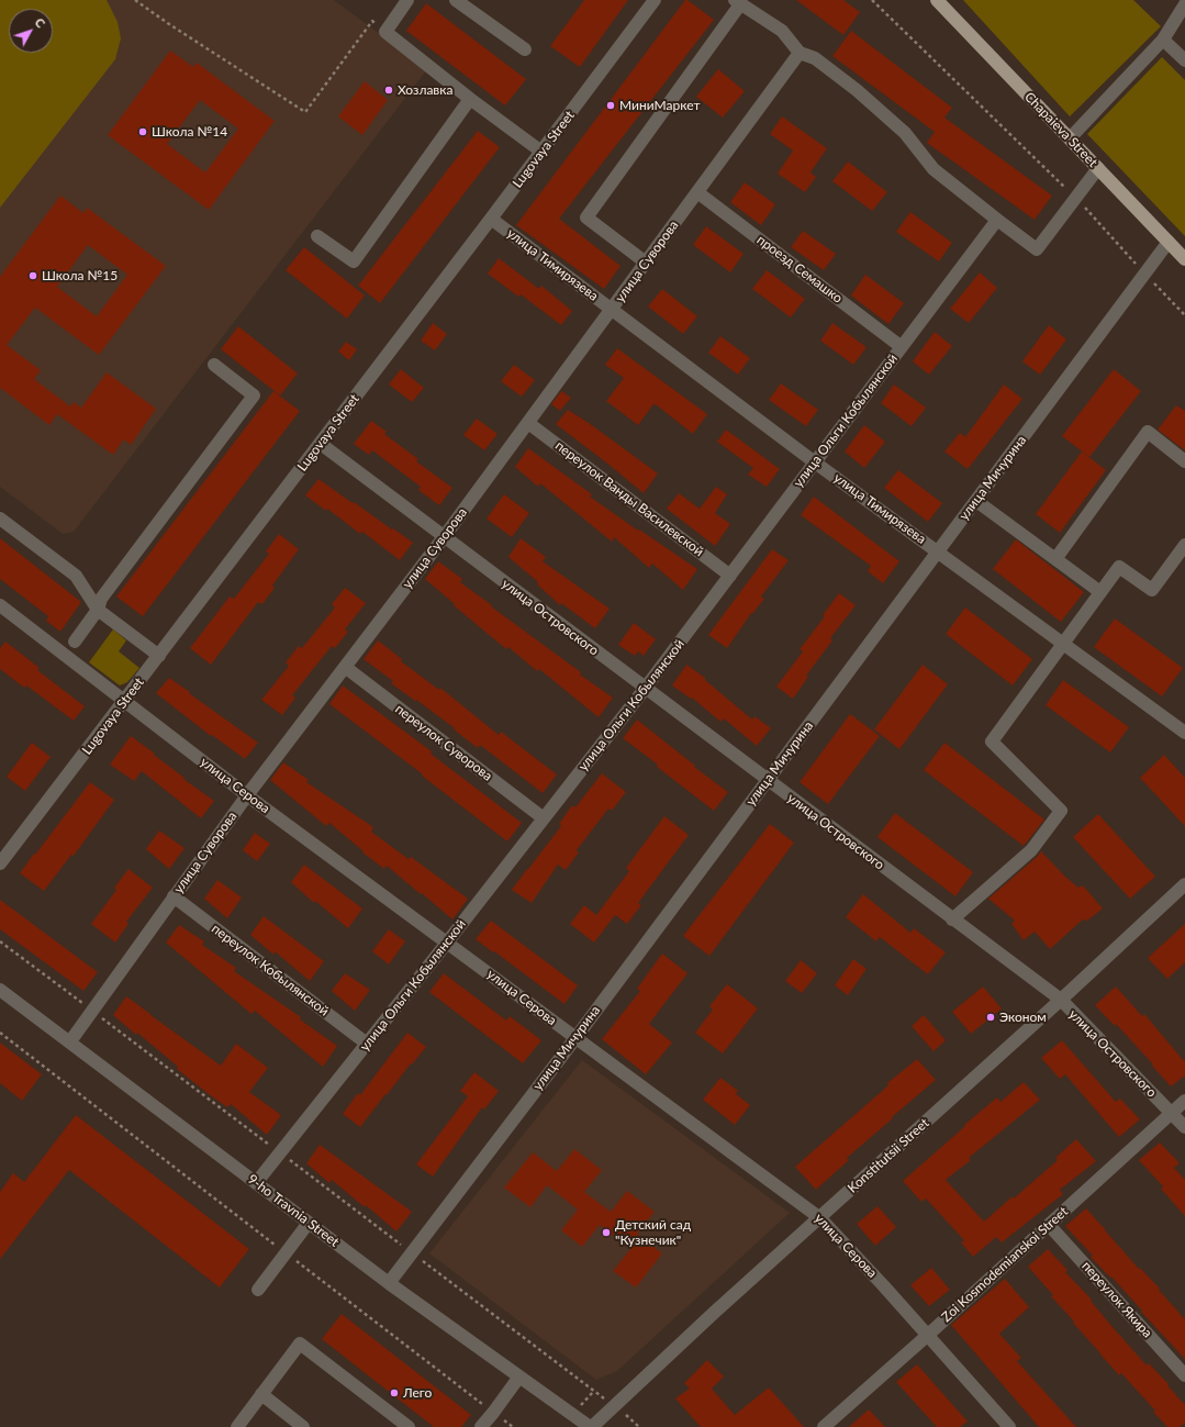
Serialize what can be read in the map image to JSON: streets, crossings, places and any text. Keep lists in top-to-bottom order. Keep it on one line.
{"streets":{"main road":["Chapaieva Street"],"street":["Lugovaya Street","улица Суворова","улица Тимирязева","проезд Семашко","улица Ольги Кобылянской","улица Мичурина","переулок Ванды Василевской","улица Островского","переулок Суворова","улица Серова","переулок Кобылянской","Konstitutsii Street","9-ho Travnia Street","Zoi Kosmodemianskoi Street","переулок Якира"]},"crossings":[["Chapaieva Street","улица Мичурина"],["Lugovaya Street","улица Тимирязева"],["Lugovaya Street","улица Островского"],["Lugovaya Street","улица Серова"],["улица Суворова","улица Тимирязева"],["улица Суворова","проезд Семашко"],["улица Суворова","переулок Ванды Василевской"],["улица Суворова","улица Островского"],["улица Суворова","переулок Суворова"],["улица Суворова","улица Серова"],["улица Суворова","переулок Кобылянской"],["улица Суворова","9-ho Travnia Street"],["улица Тимирязева","улица Ольги Кобылянской"],["улица Тимирязева","улица Мичурина"],["проезд Семашко","улица Ольги Кобылянской"],["улица Ольги Кобылянской","переулок Ванды Василевской"],["улица Ольги Кобылянской","улица Островского"],["улица Ольги Кобылянской","переулок Суворова"],["улица Ольги Кобылянской","улица Серова"],["улица Ольги Кобылянской","переулок Кобылянской"],["улица Ольги Кобылянской","9-ho Travnia Street"],["улица Мичурина","улица Островского"],["улица Мичурина","улица Серова"],["улица Мичурина","9-ho Travnia Street"],["улица Островского","Konstitutsii Street"],["улица Островского","Zoi Kosmodemianskoi Street"],["улица Серова","Konstitutsii Street"],["улица Серова","Zoi Kosmodemianskoi Street"],["Konstitutsii Street","9-ho Travnia Street"],["Zoi Kosmodemianskoi Street","переулок Якира"]],"places":["Хозлавка","МиниМаркет","Школа №14","Школа №15","Эконом","Детский сад \"Кузнечик\"","Лего"],"north":"top right"}
